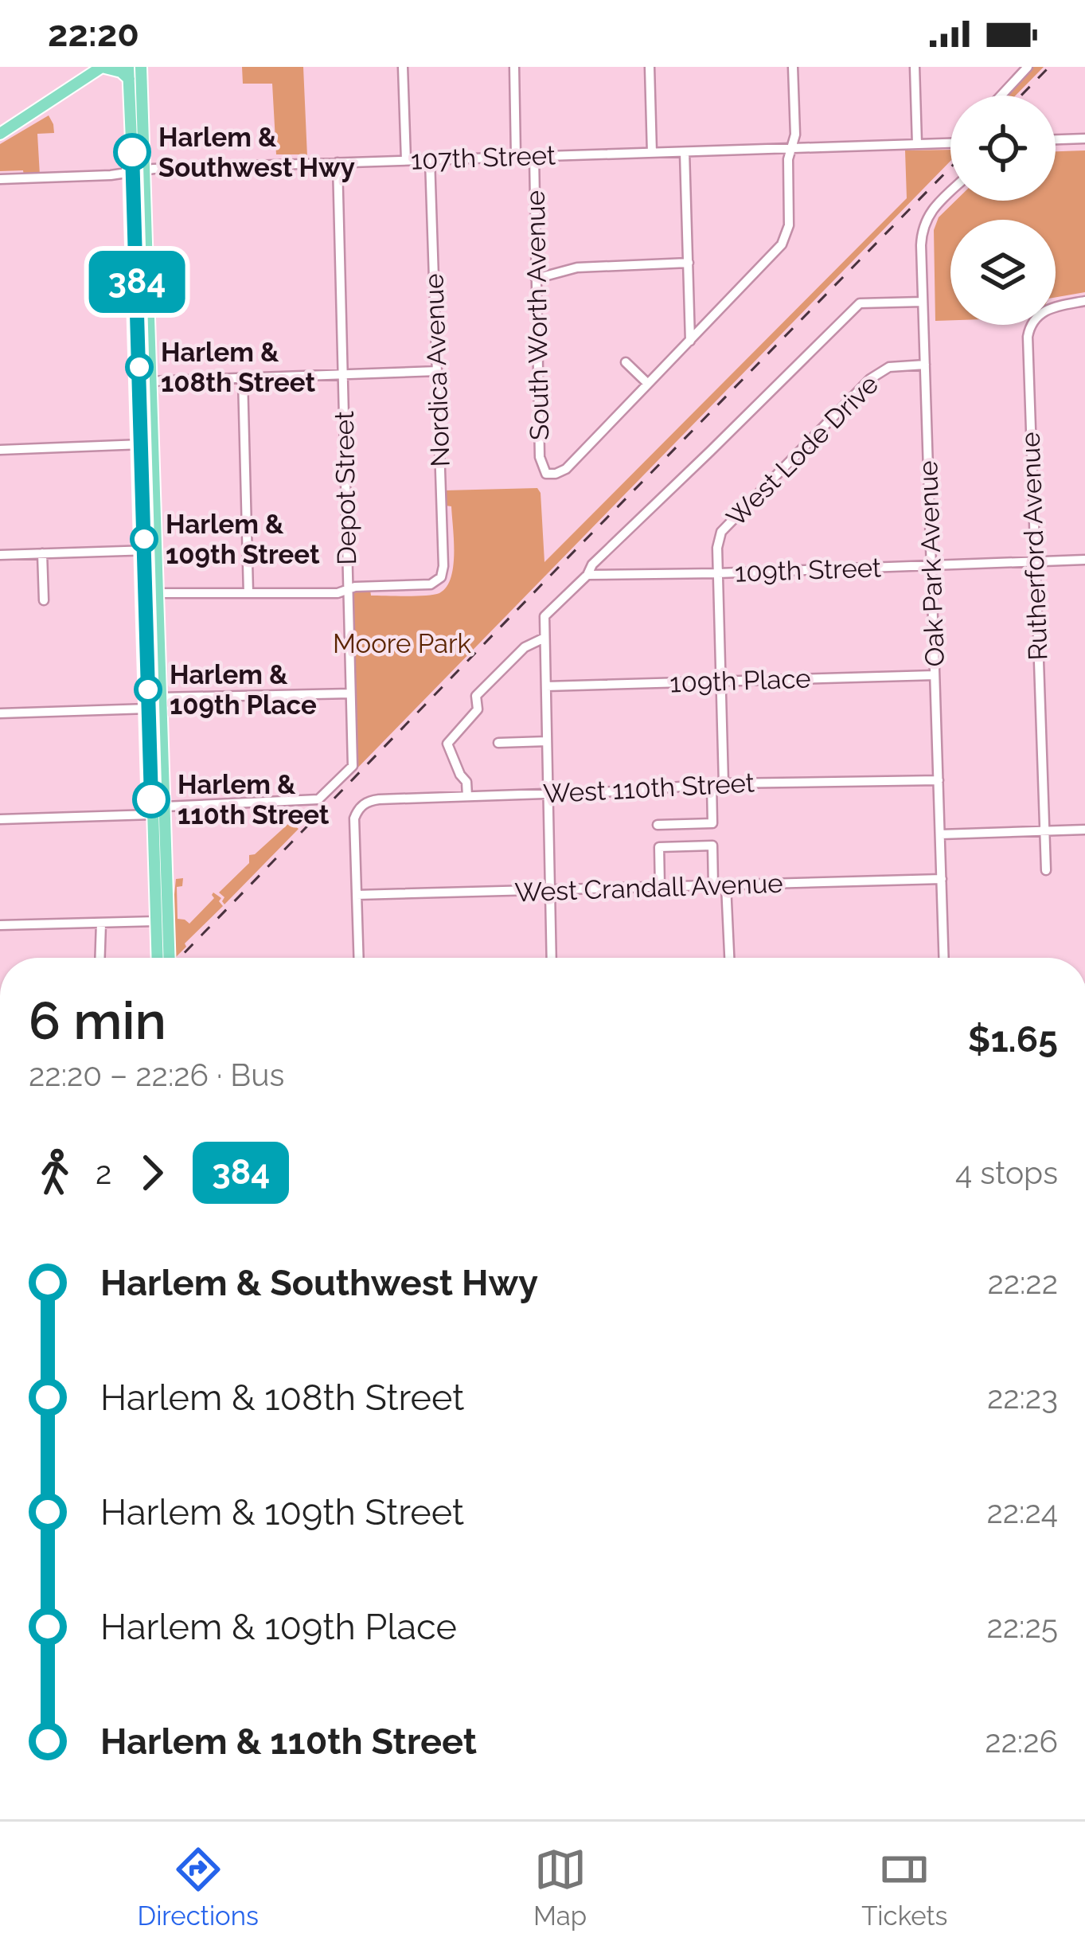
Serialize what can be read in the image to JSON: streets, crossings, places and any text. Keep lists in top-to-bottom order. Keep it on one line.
{"streets":{"street":["107th Street","South Worth Avenue","Nordica Avenue","West Lode Drive","Depot Street","Rutherford Avenue","Oak Park Avenue","109th Street","109th Place","West 110th Street","West Crandall Avenue"]},"crossings":[["107th Street","South Worth Avenue"],["107th Street","Nordica Avenue"],["107th Street","Depot Street"],["Nordica Avenue","Depot Street"],["West Lode Drive","Oak Park Avenue"],["West Lode Drive","109th Street"],["West Lode Drive","109th Place"],["West Lode Drive","West 110th Street"],["Rutherford Avenue","109th Street"],["Oak Park Avenue","109th Street"],["Oak Park Avenue","109th Place"],["Oak Park Avenue","West 110th Street"],["Oak Park Avenue","West Crandall Avenue"],["West 110th Street","West Crandall Avenue"]],"parks":["Moore Park"],"places":["Harlem & Southwest Hwy","Harlem & 108th Street","Harlem & 109th Street","Harlem & 109th Place","Harlem & 110th Street"],"lines":["bus line 384"],"page":{"status":"22:20","on_map":"384","heading":["6 min","22:20 – 22:26 · Bus","$1.65"],"legs":["2","384","4 stops"],"list":[{"name":"Harlem & Southwest Hwy","value":"22:22"},{"name":"Harlem & 108th Street","value":"22:23"},{"name":"Harlem & 109th Street","value":"22:24"},{"name":"Harlem & 109th Place","value":"22:25"},{"name":"Harlem & 110th Street","value":"22:26"}],"tabs":["Directions","Map","Tickets"]}}
